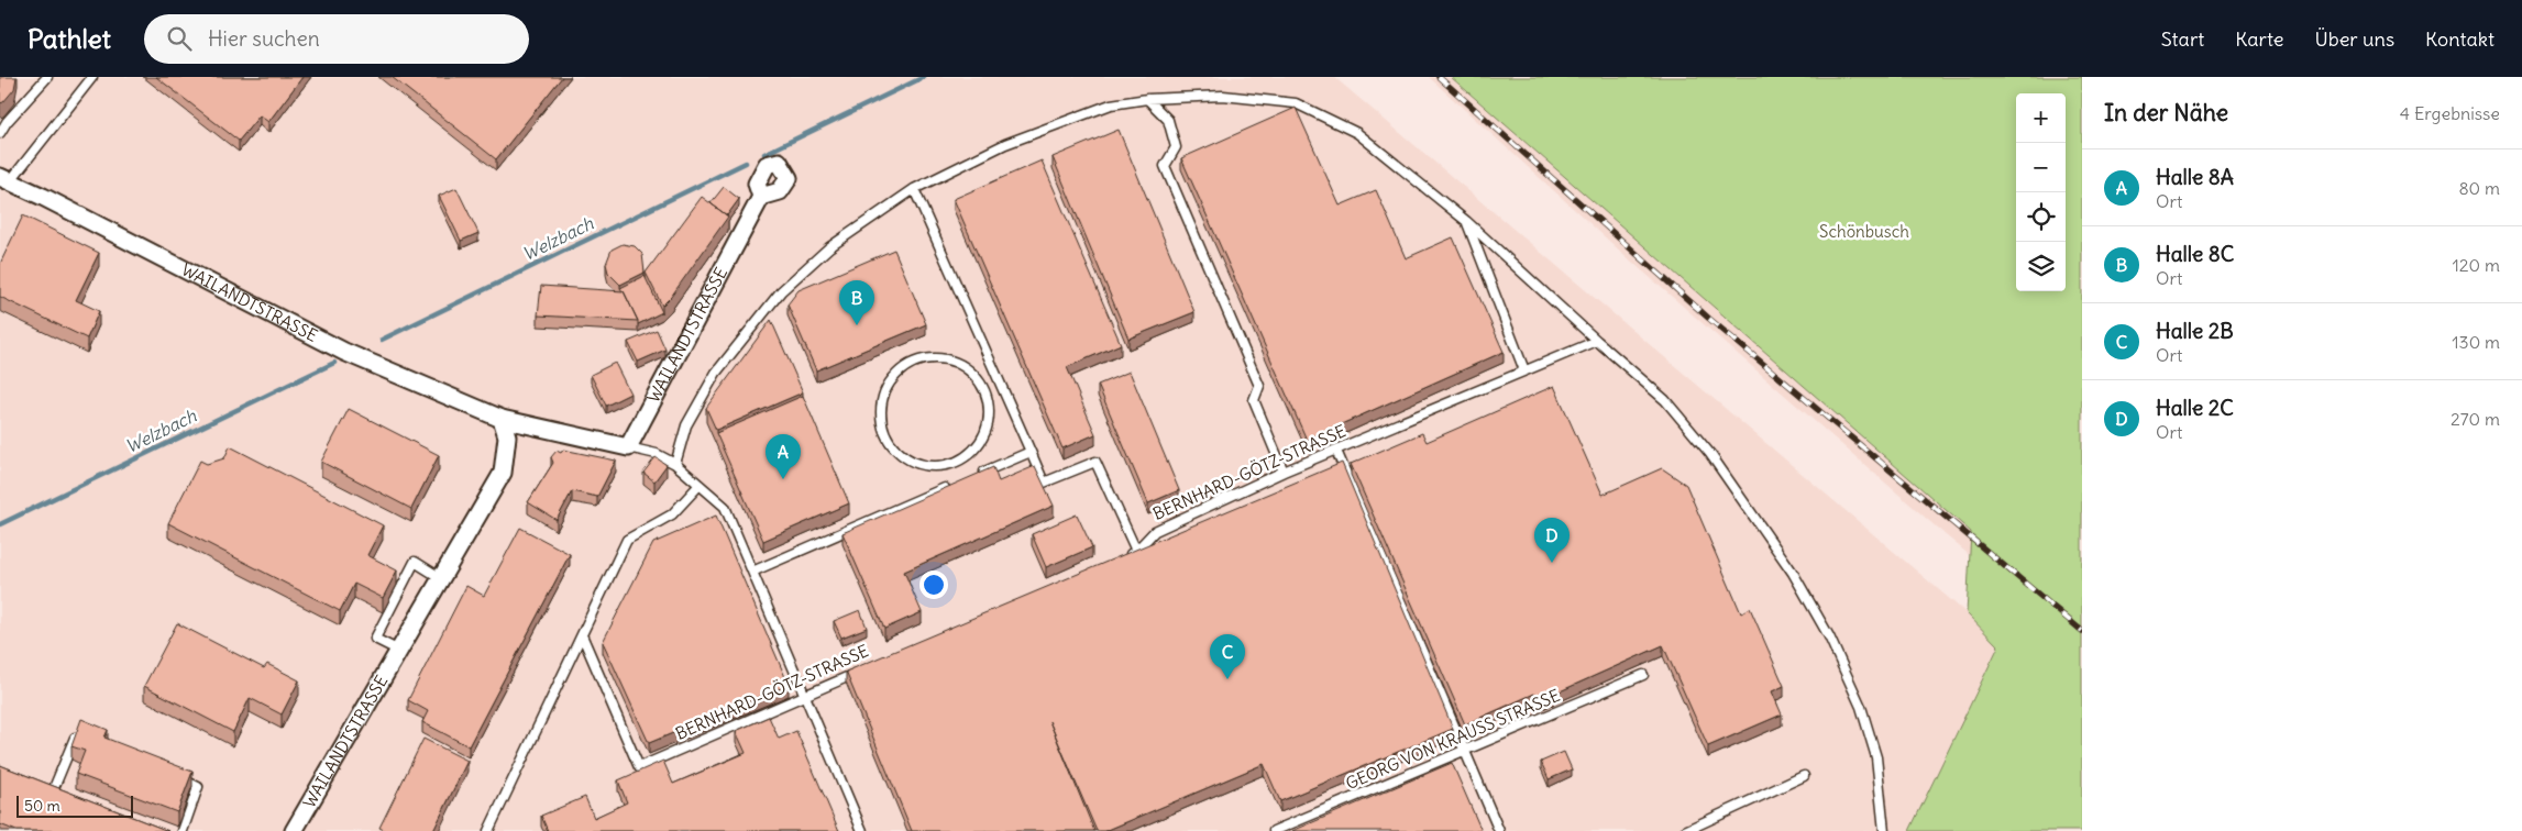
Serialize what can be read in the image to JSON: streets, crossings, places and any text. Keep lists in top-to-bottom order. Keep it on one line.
{"streets":{"street":["WAILANDTSTRASSE"],"lane":["BERNHARD-GÖTZ-STRASSE","GEORG VON KRAUSS STRASSE"]},"water":["Welzbach"],"parks":["Schönbusch"],"scale_bar":"50 m","page":{"header":"Pathlet","search":"Hier suchen","nav":["Start","Karte","Über uns","Kontakt"],"heading":["In der Nähe","4 Ergebnisse"],"map_buttons":["+","−"],"list":[{"mark":"A","name":"Halle 8A","note":"Ort","value":"80 m"},{"mark":"B","name":"Halle 8C","note":"Ort","value":"120 m"},{"mark":"C","name":"Halle 2B","note":"Ort","value":"130 m"},{"mark":"D","name":"Halle 2C","note":"Ort","value":"270 m"}],"pins":["B","A","D","C"],"scale":"50 m"}}
